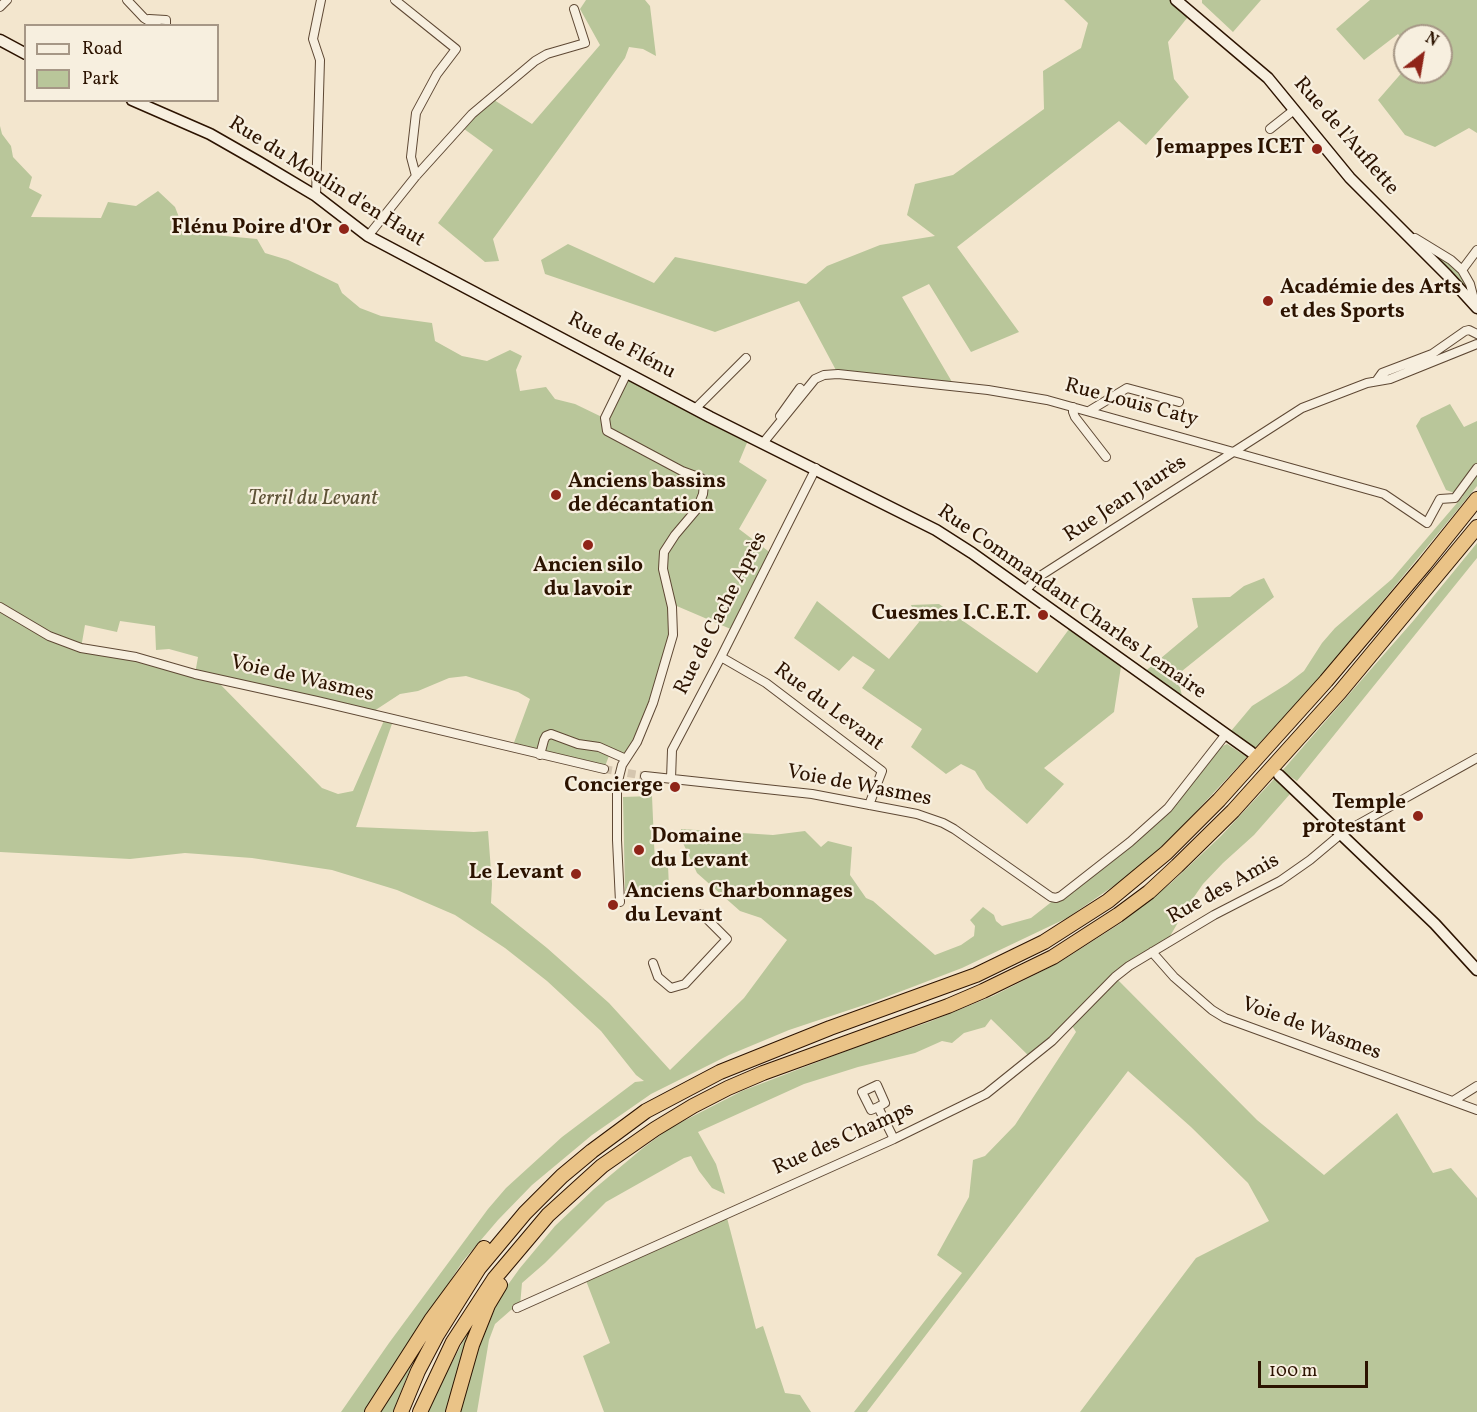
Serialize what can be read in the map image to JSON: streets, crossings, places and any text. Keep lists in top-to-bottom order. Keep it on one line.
{"streets":{"street":["Rue de l'Auflette","Rue du Moulin d'en Haut","Rue de Flénu","Rue Louis Caty","Rue Jean Jaurès","Rue Commandant Charles Lemaire","Rue de Cache Après","Voie de Wasmes","Rue du Levant","Rue des Amis","Rue des Champs"]},"crossings":[["Rue du Moulin d'en Haut","Rue de Flénu"],["Rue de Flénu","Rue Louis Caty"],["Rue de Flénu","Rue Commandant Charles Lemaire"],["Rue Louis Caty","Rue Jean Jaurès"],["Rue Louis Caty","Rue Commandant Charles Lemaire"],["Rue Jean Jaurès","Rue Commandant Charles Lemaire"],["Rue Commandant Charles Lemaire","Rue de Cache Après"],["Rue Commandant Charles Lemaire","Voie de Wasmes"],["Rue de Cache Après","Voie de Wasmes"],["Rue de Cache Après","Rue du Levant"],["Voie de Wasmes","Rue du Levant"],["Voie de Wasmes","Rue des Amis"],["Voie de Wasmes","Rue des Champs"],["Rue des Amis","Rue des Champs"]],"parks":["Terril du Levant"],"places":["Jemappes ICET","Flénu Poire d'Or","Académie des Arts et des Sports","Anciens bassins de décantation","Ancien silo du lavoir","Cuesmes I.C.E.T.","Concierge","Temple protestant","Domaine du Levant","Le Levant","Anciens Charbonnages du Levant"],"legend":["Road","Park"],"scale_bar":"100 m","north":"top right"}
